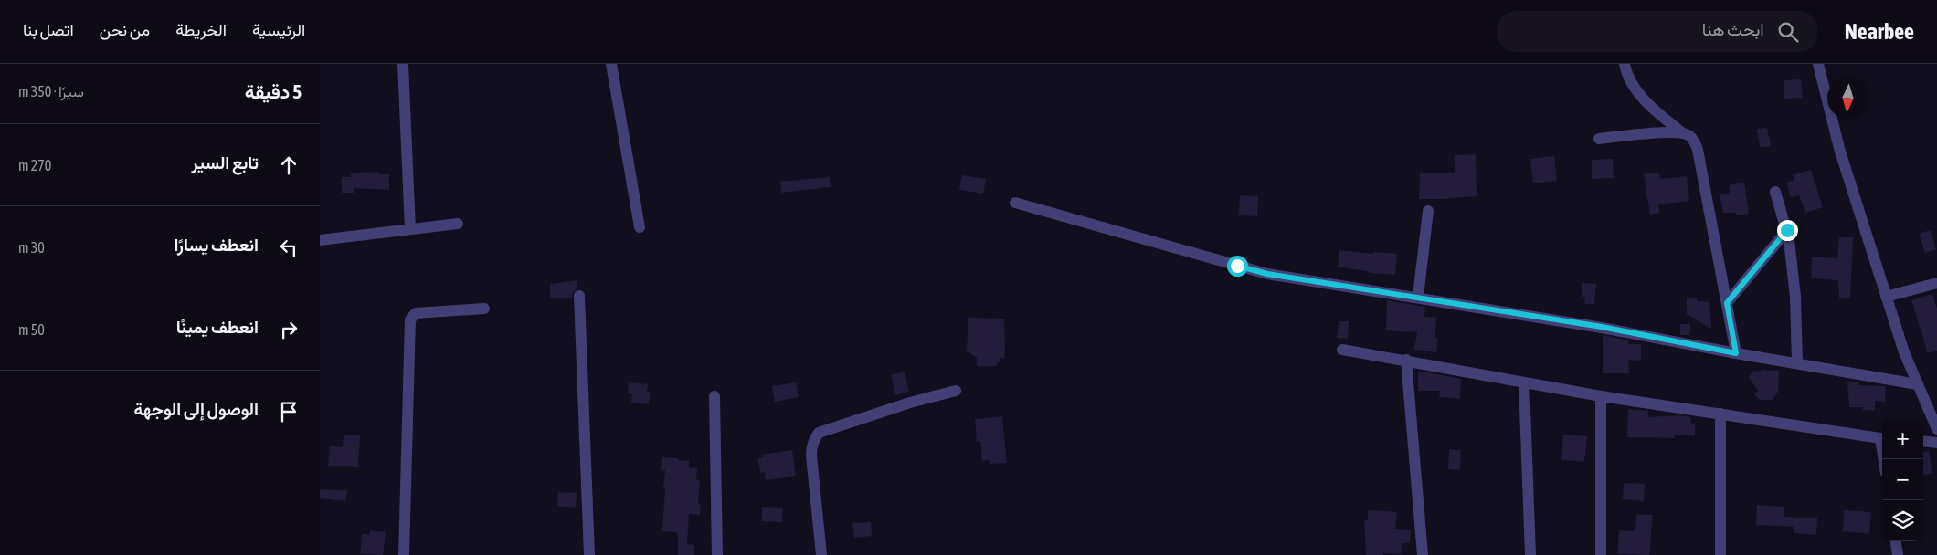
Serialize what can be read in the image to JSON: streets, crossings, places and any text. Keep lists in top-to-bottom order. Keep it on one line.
{"north":"bottom","page":{"header":"Nearbee","search":"ابحث هنا","nav":["الرئيسية","الخريطة","من نحن","اتصل بنا"],"heading":["5 دقيقة","سيرًا · 350 m"],"list":[["تابع السير","270 m"],["انعطف يسارًا","30 m"],["انعطف يمينًا","50 m"],"الوصول إلى الوجهة"],"map_buttons":["+","−"]}}
